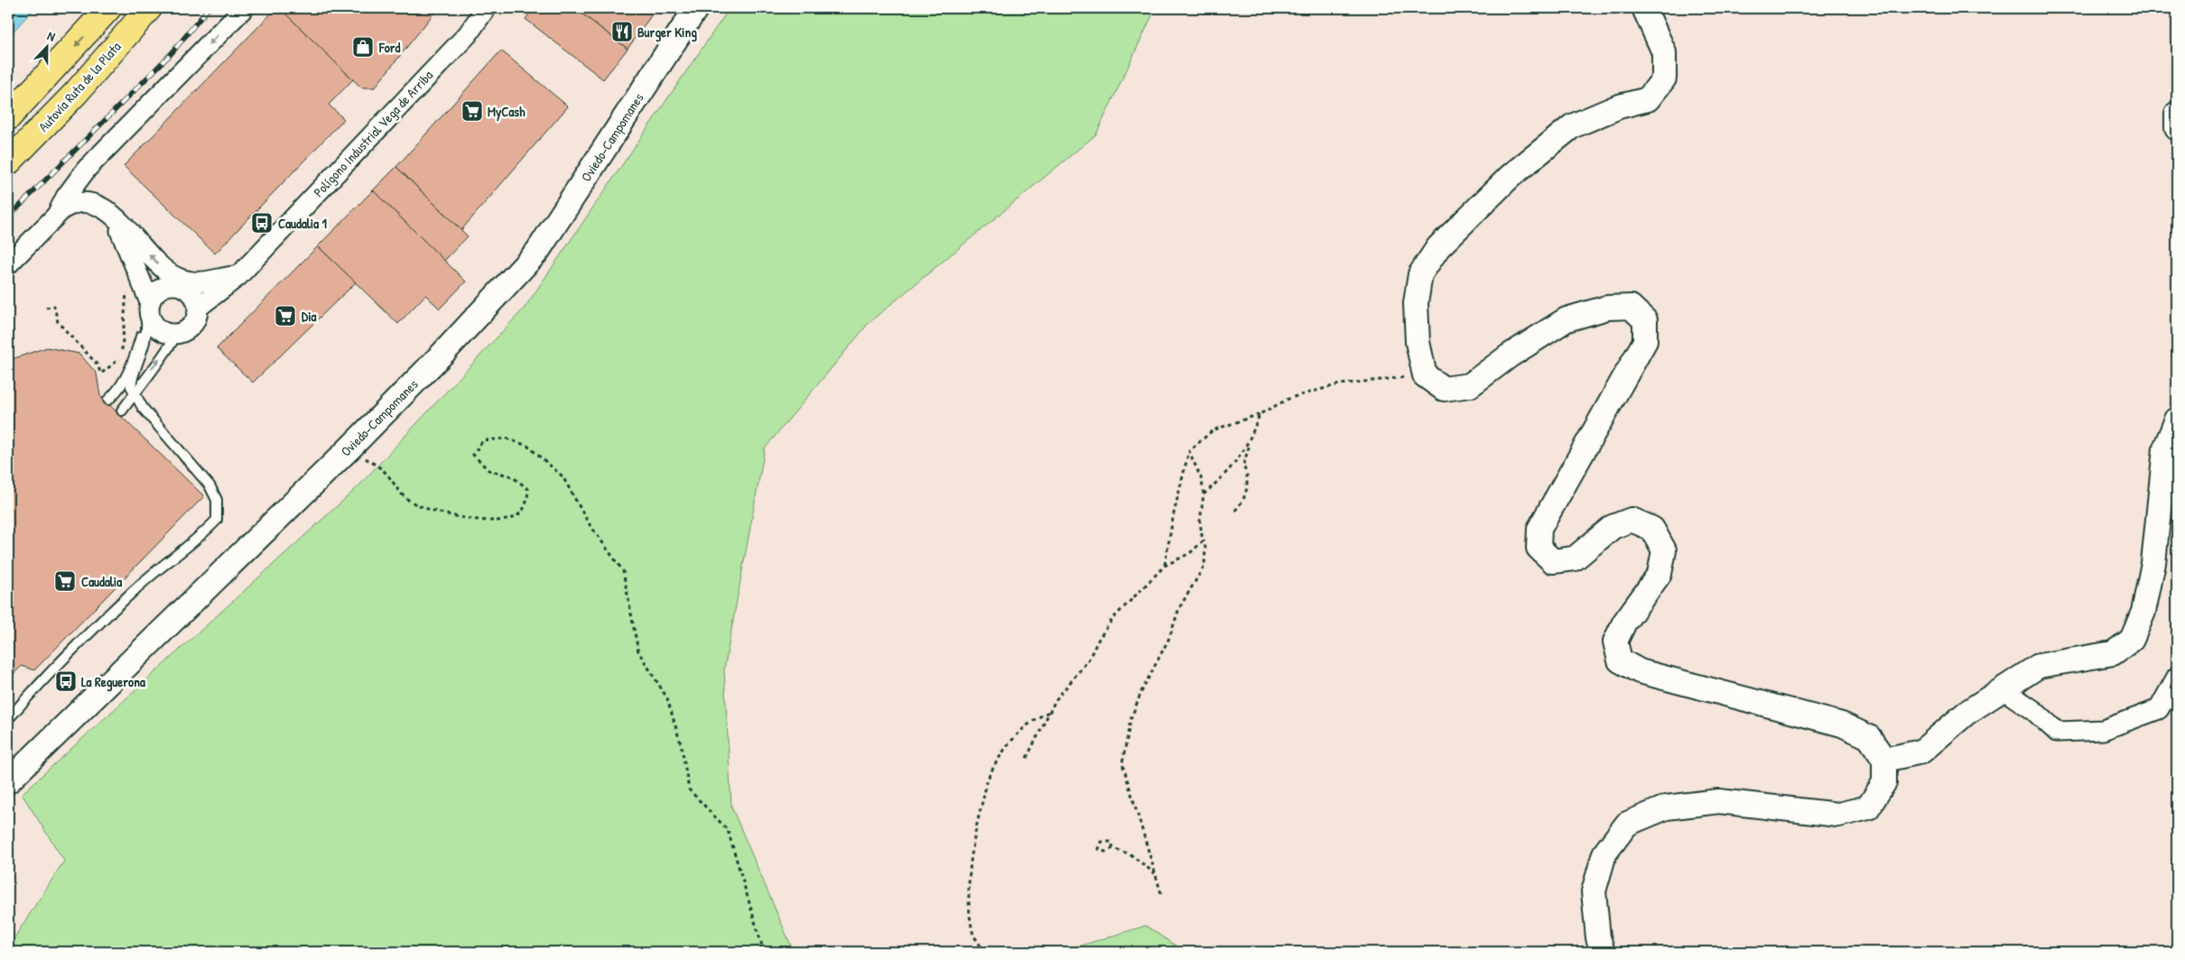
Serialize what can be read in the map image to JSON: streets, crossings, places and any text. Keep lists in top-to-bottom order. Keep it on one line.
{"streets":{"highway":["Autovía Ruta de la Plata"],"street":["Polígono Industrial Vega de Arriba","Oviedo-Campomanes"]},"places":{"restaurant":["Burger King"],"shop":["Ford"],"supermarket":["MyCash","Dia","Caudalia"],"bus stop":["Caudalia 1","La Reguerona"]},"north":"top"}
